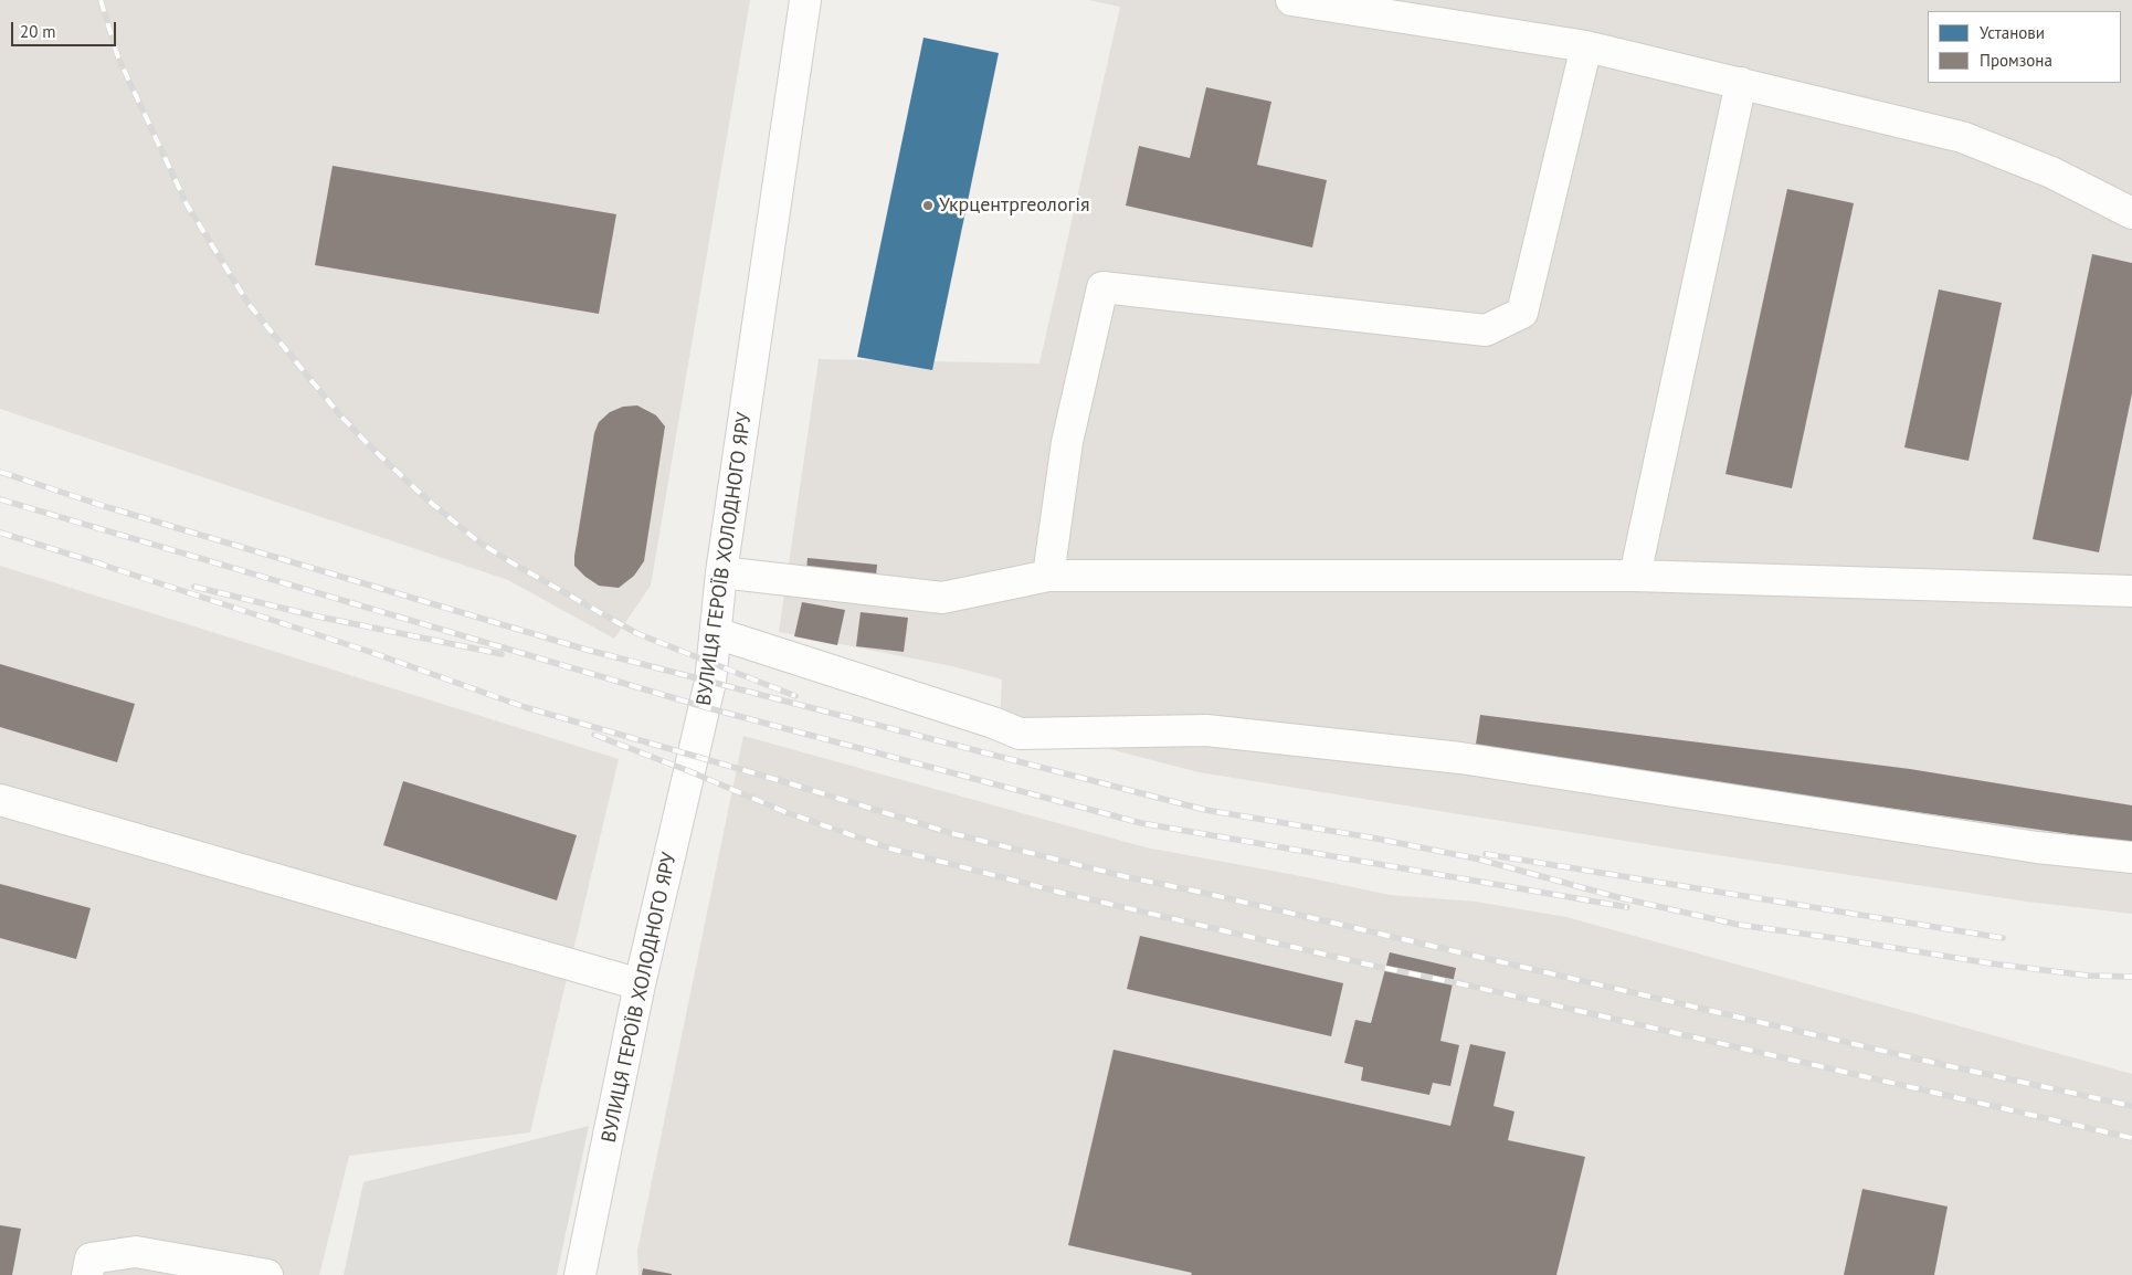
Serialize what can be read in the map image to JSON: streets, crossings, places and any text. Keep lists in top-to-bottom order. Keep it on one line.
{"streets":{"street":["ВУЛИЦЯ ГЕРОЇВ ХОЛОДНОГО ЯРУ"]},"places":["Укрцентргеологія"],"legend":["Установи","Промзона"],"scale_bar":"20 m"}
